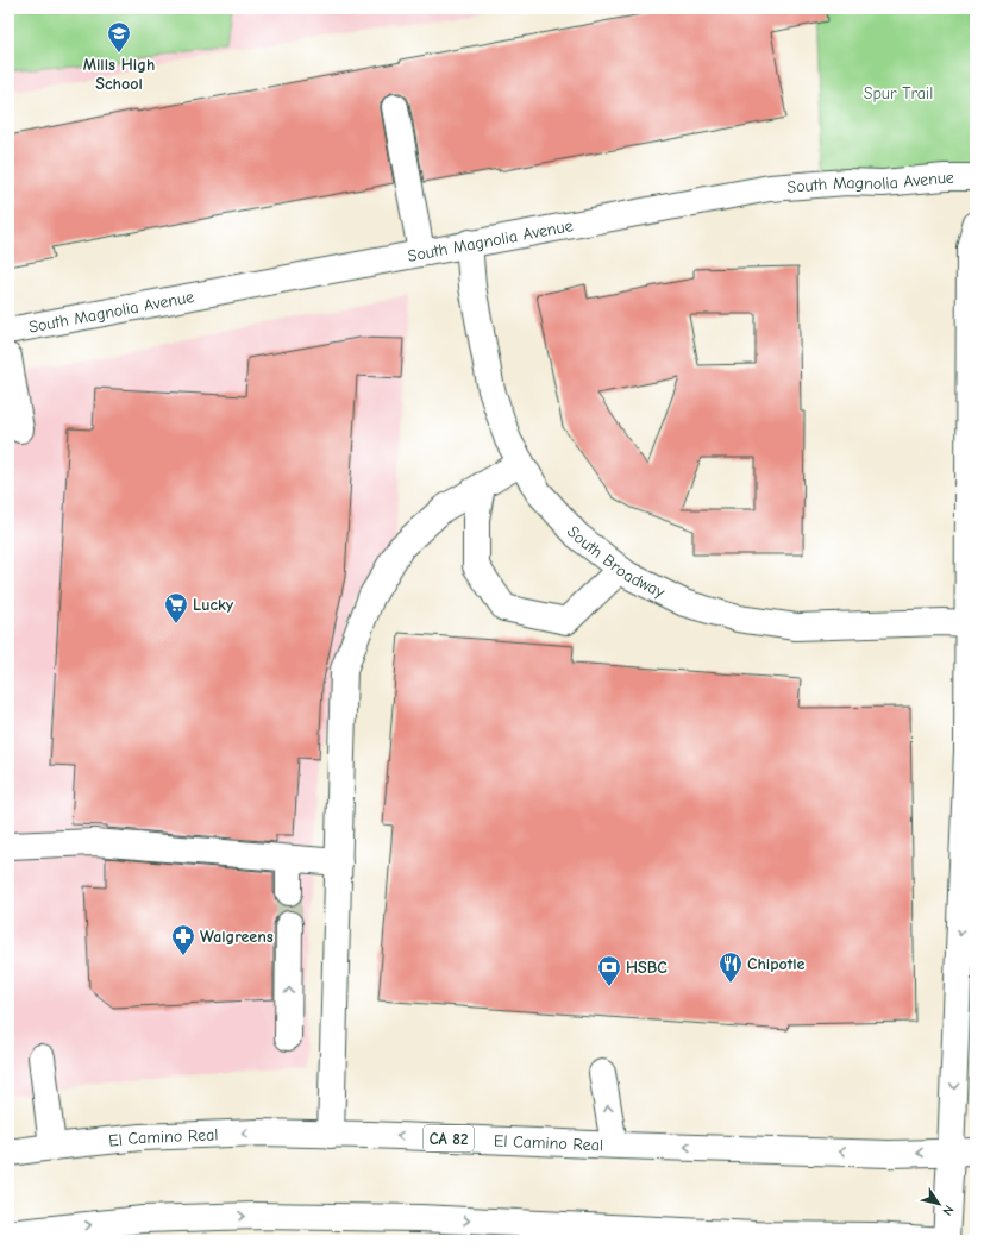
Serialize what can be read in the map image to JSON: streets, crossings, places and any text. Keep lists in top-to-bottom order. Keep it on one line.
{"streets":{"main road":["South Magnolia Avenue","South Broadway","El Camino Real","CA 82"]},"crossings":[["South Magnolia Avenue","South Broadway"]],"parks":["Spur Trail"],"places":{"school or university":["Mills High School"],"supermarket":["Lucky"],"pharmacy":["Walgreens"],"restaurant":["Chipotle"],"bank":["HSBC"]},"north":"bottom right"}
